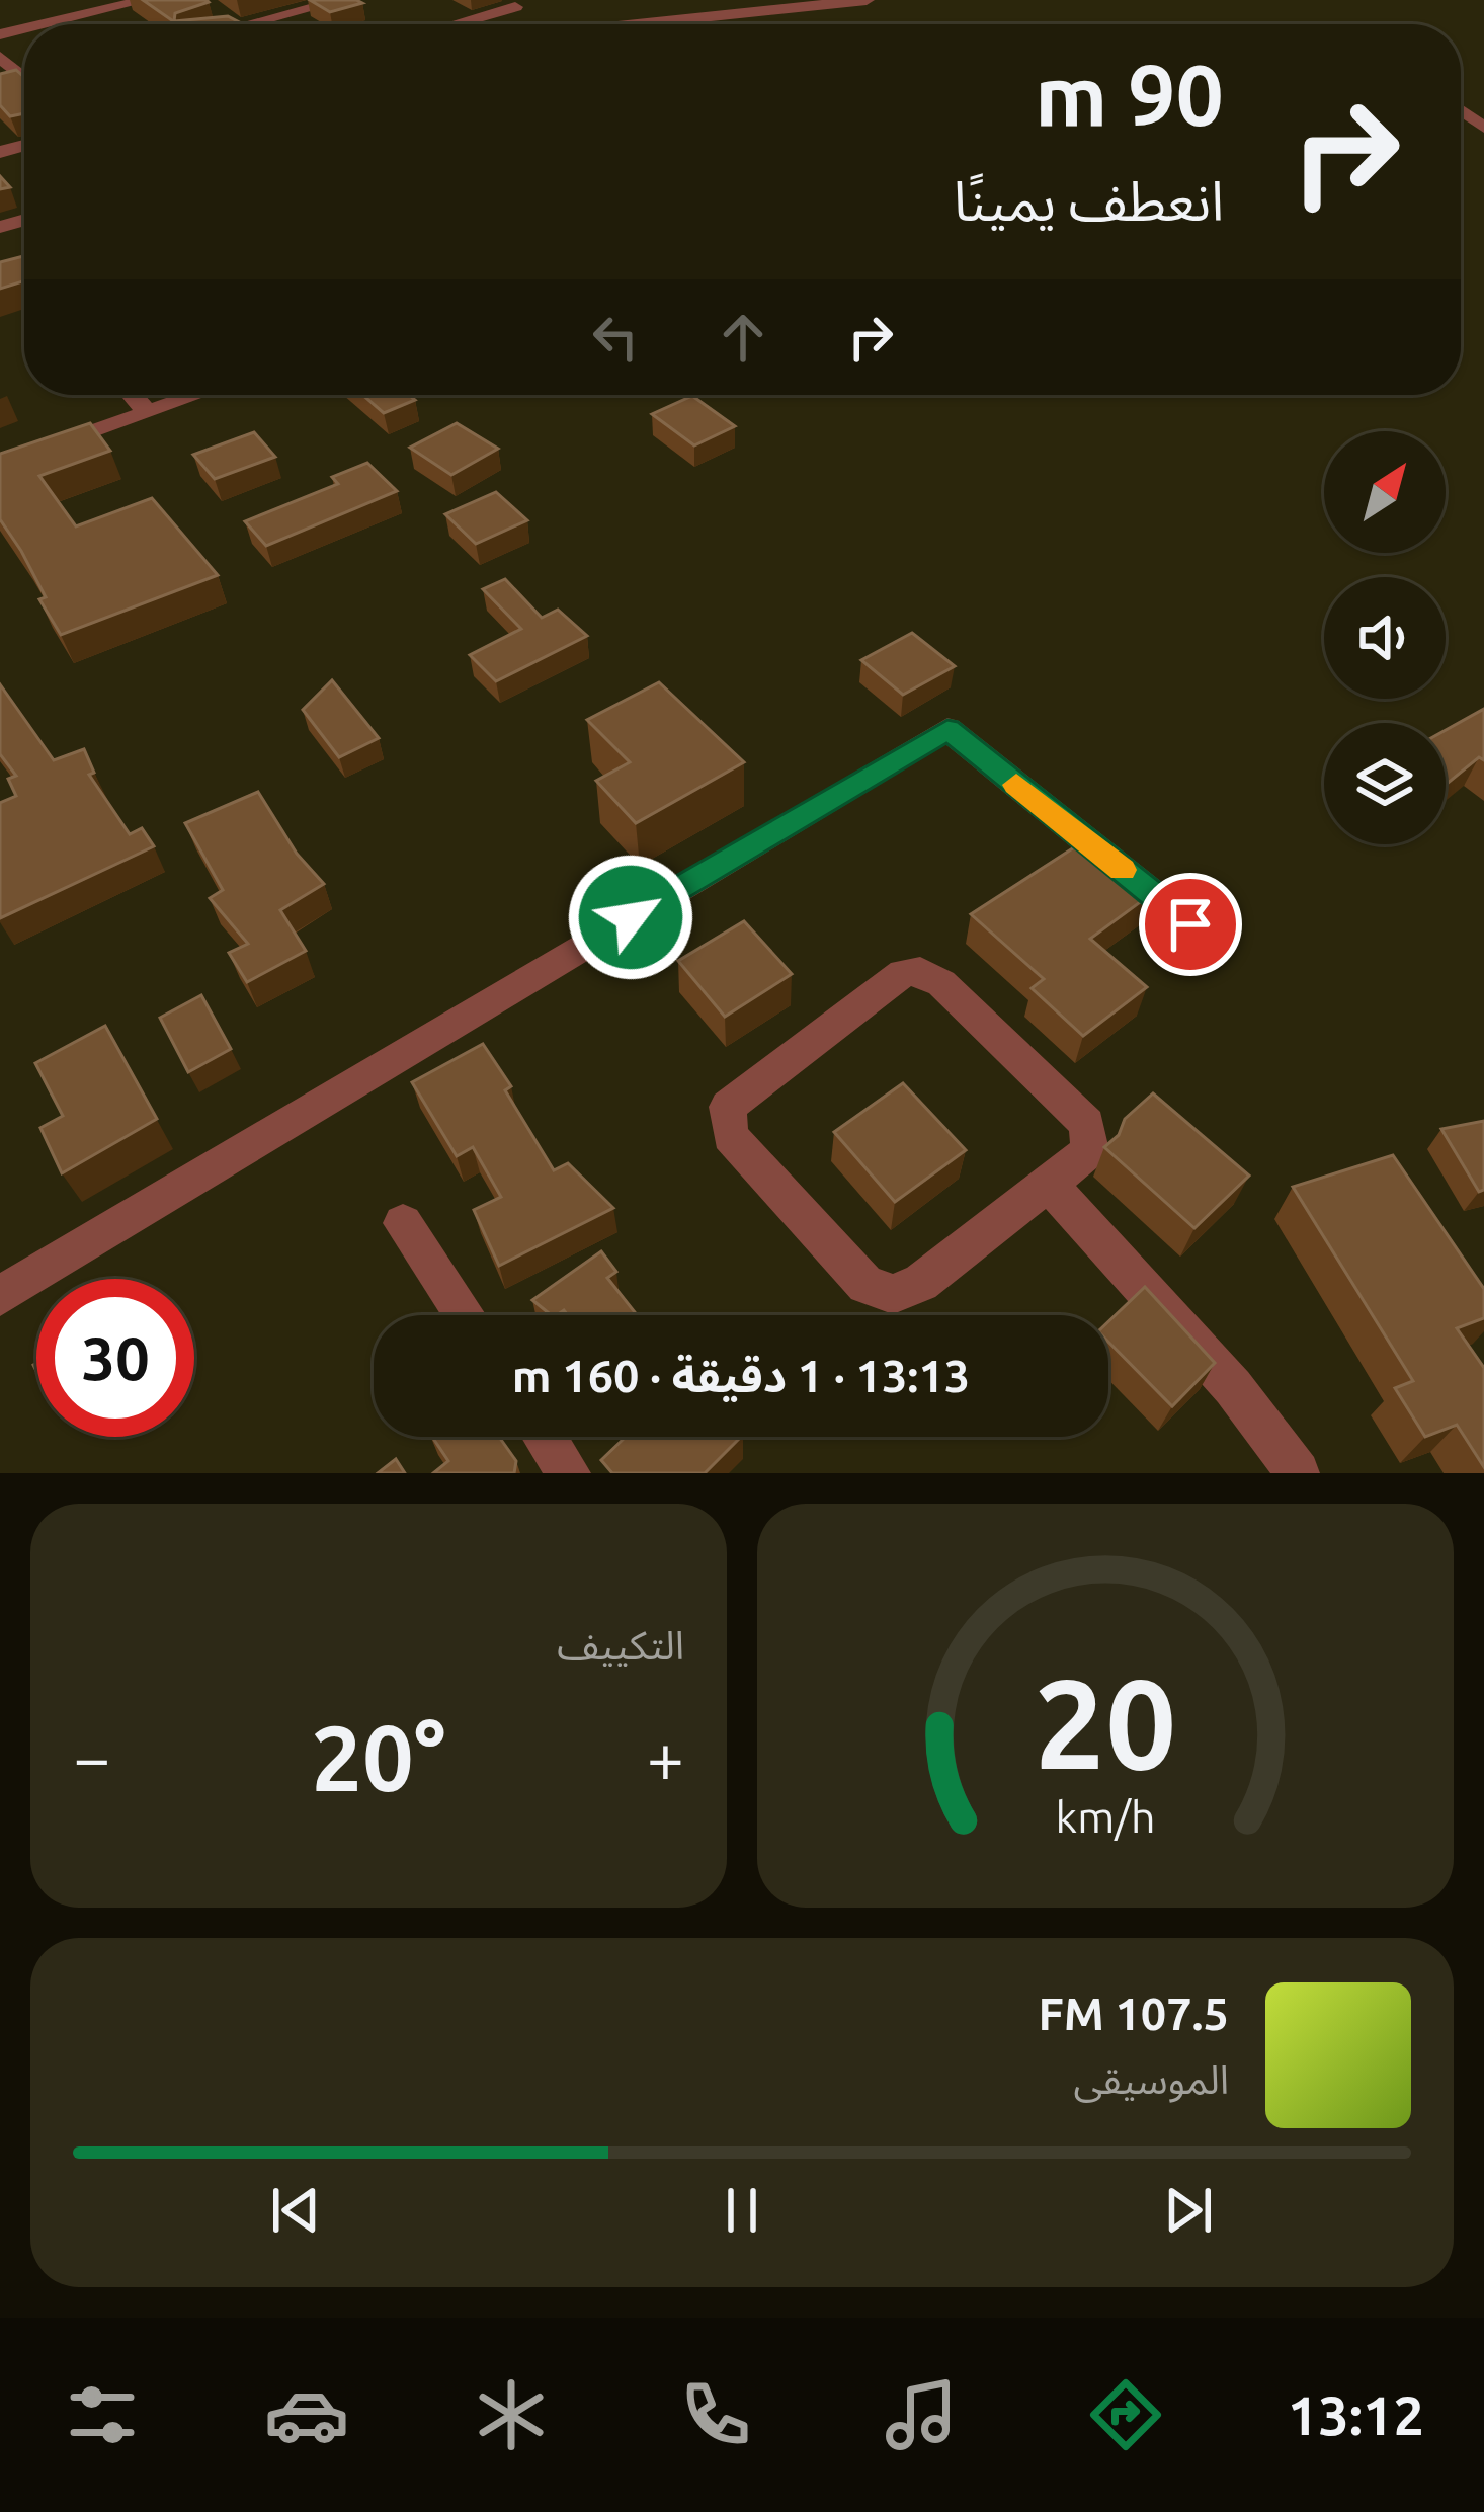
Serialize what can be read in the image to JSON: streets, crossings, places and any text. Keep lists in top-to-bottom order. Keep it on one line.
{"north":"top right","page":{"turn":["90 m","انعطف يمينًا"],"limit":"30","trip":"13:13 · 1 دقيقة · 160 m","tile":"التكييف","heat":["−","20°","+"],"song":["107.5 FM","الموسيقى"],"tabs":"13:12","gauge":["20","km/h"]}}
